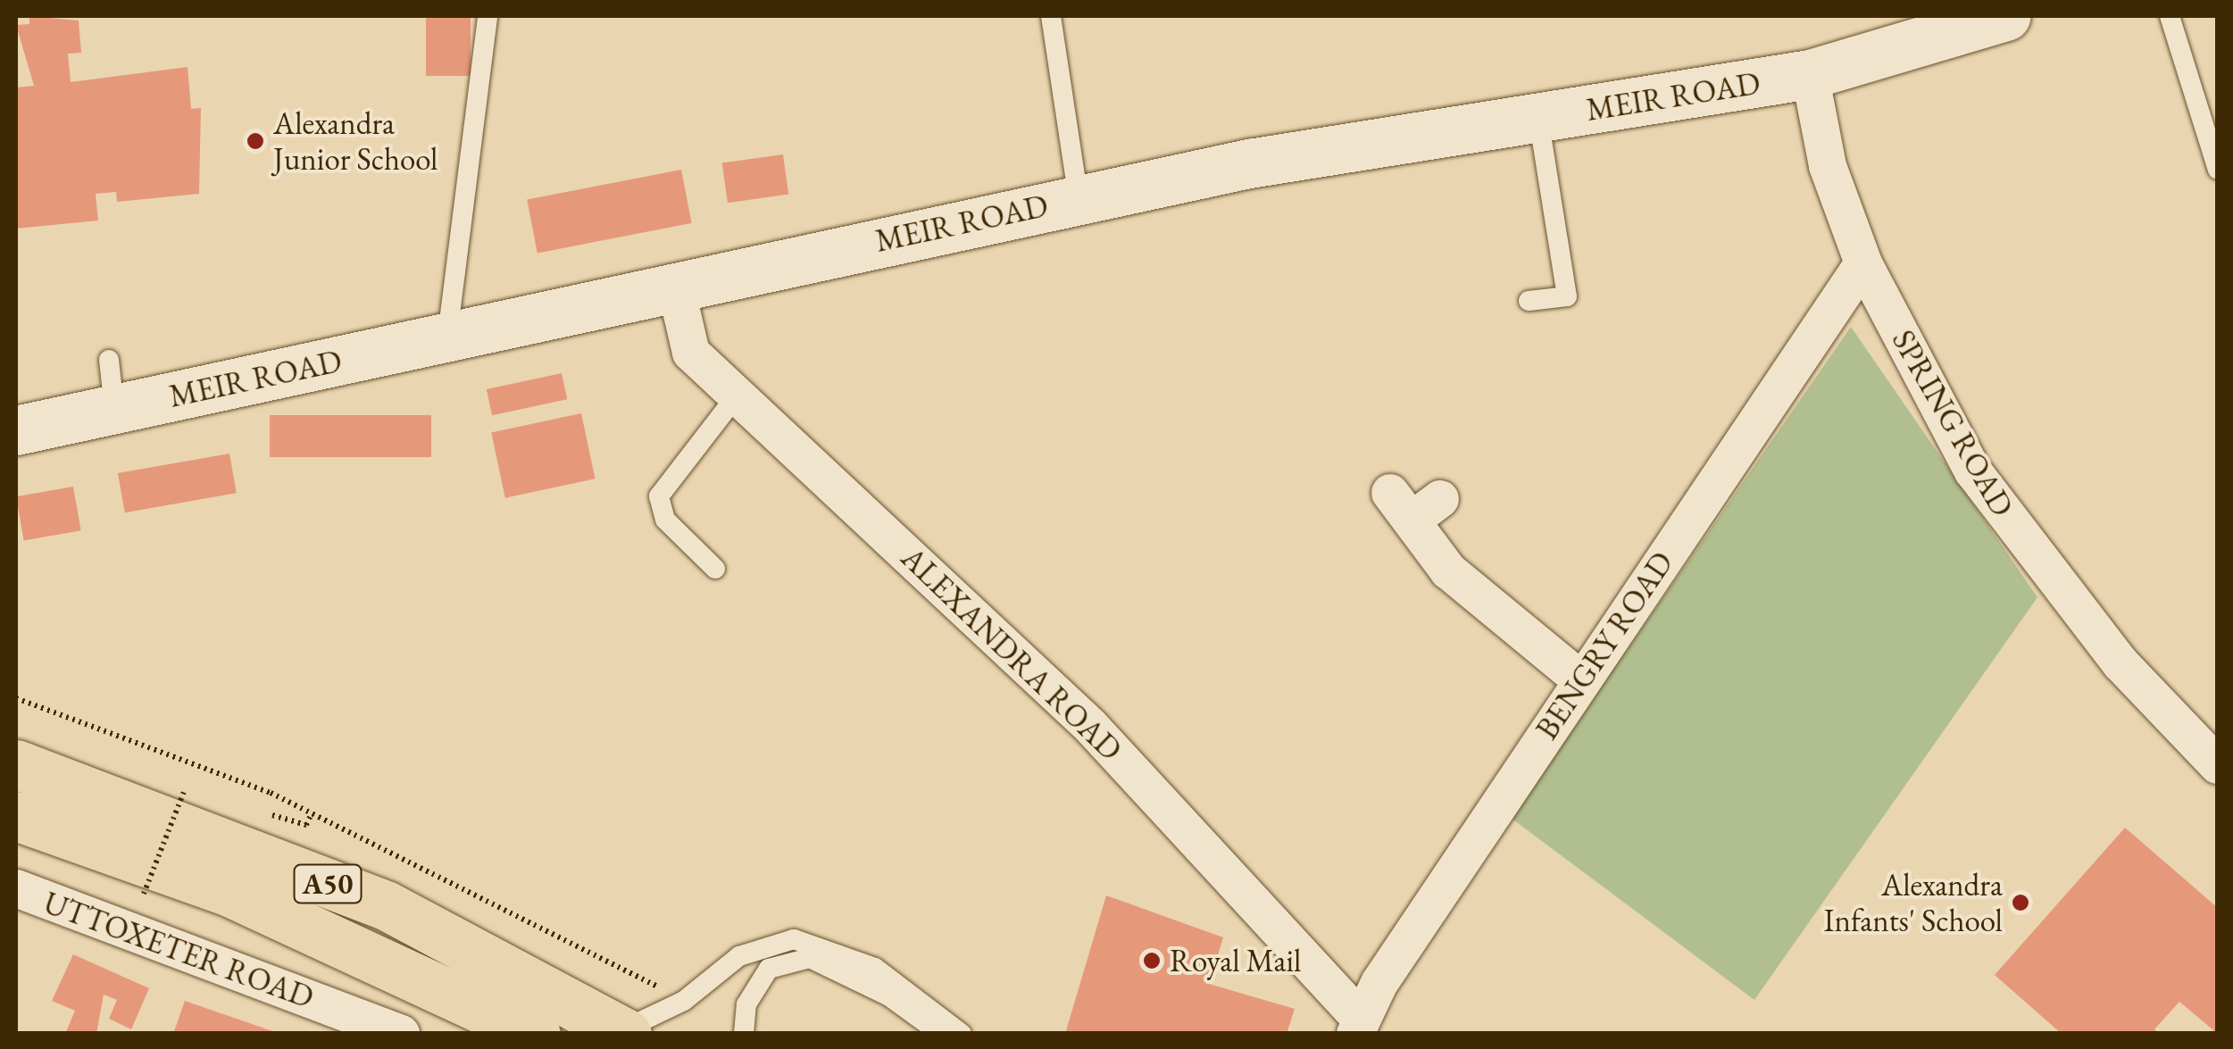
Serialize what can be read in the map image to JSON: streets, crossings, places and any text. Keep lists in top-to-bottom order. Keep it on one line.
{"streets":{"highway":["A50"],"street":["MEIR ROAD","SPRING ROAD","BENGRY ROAD","ALEXANDRA ROAD","UTTOXETER ROAD"]},"crossings":[["MEIR ROAD","SPRING ROAD"],["MEIR ROAD","ALEXANDRA ROAD"],["SPRING ROAD","BENGRY ROAD"],["BENGRY ROAD","ALEXANDRA ROAD"]],"places":["Alexandra Junior School","Alexandra Infants' School","Royal Mail"]}
